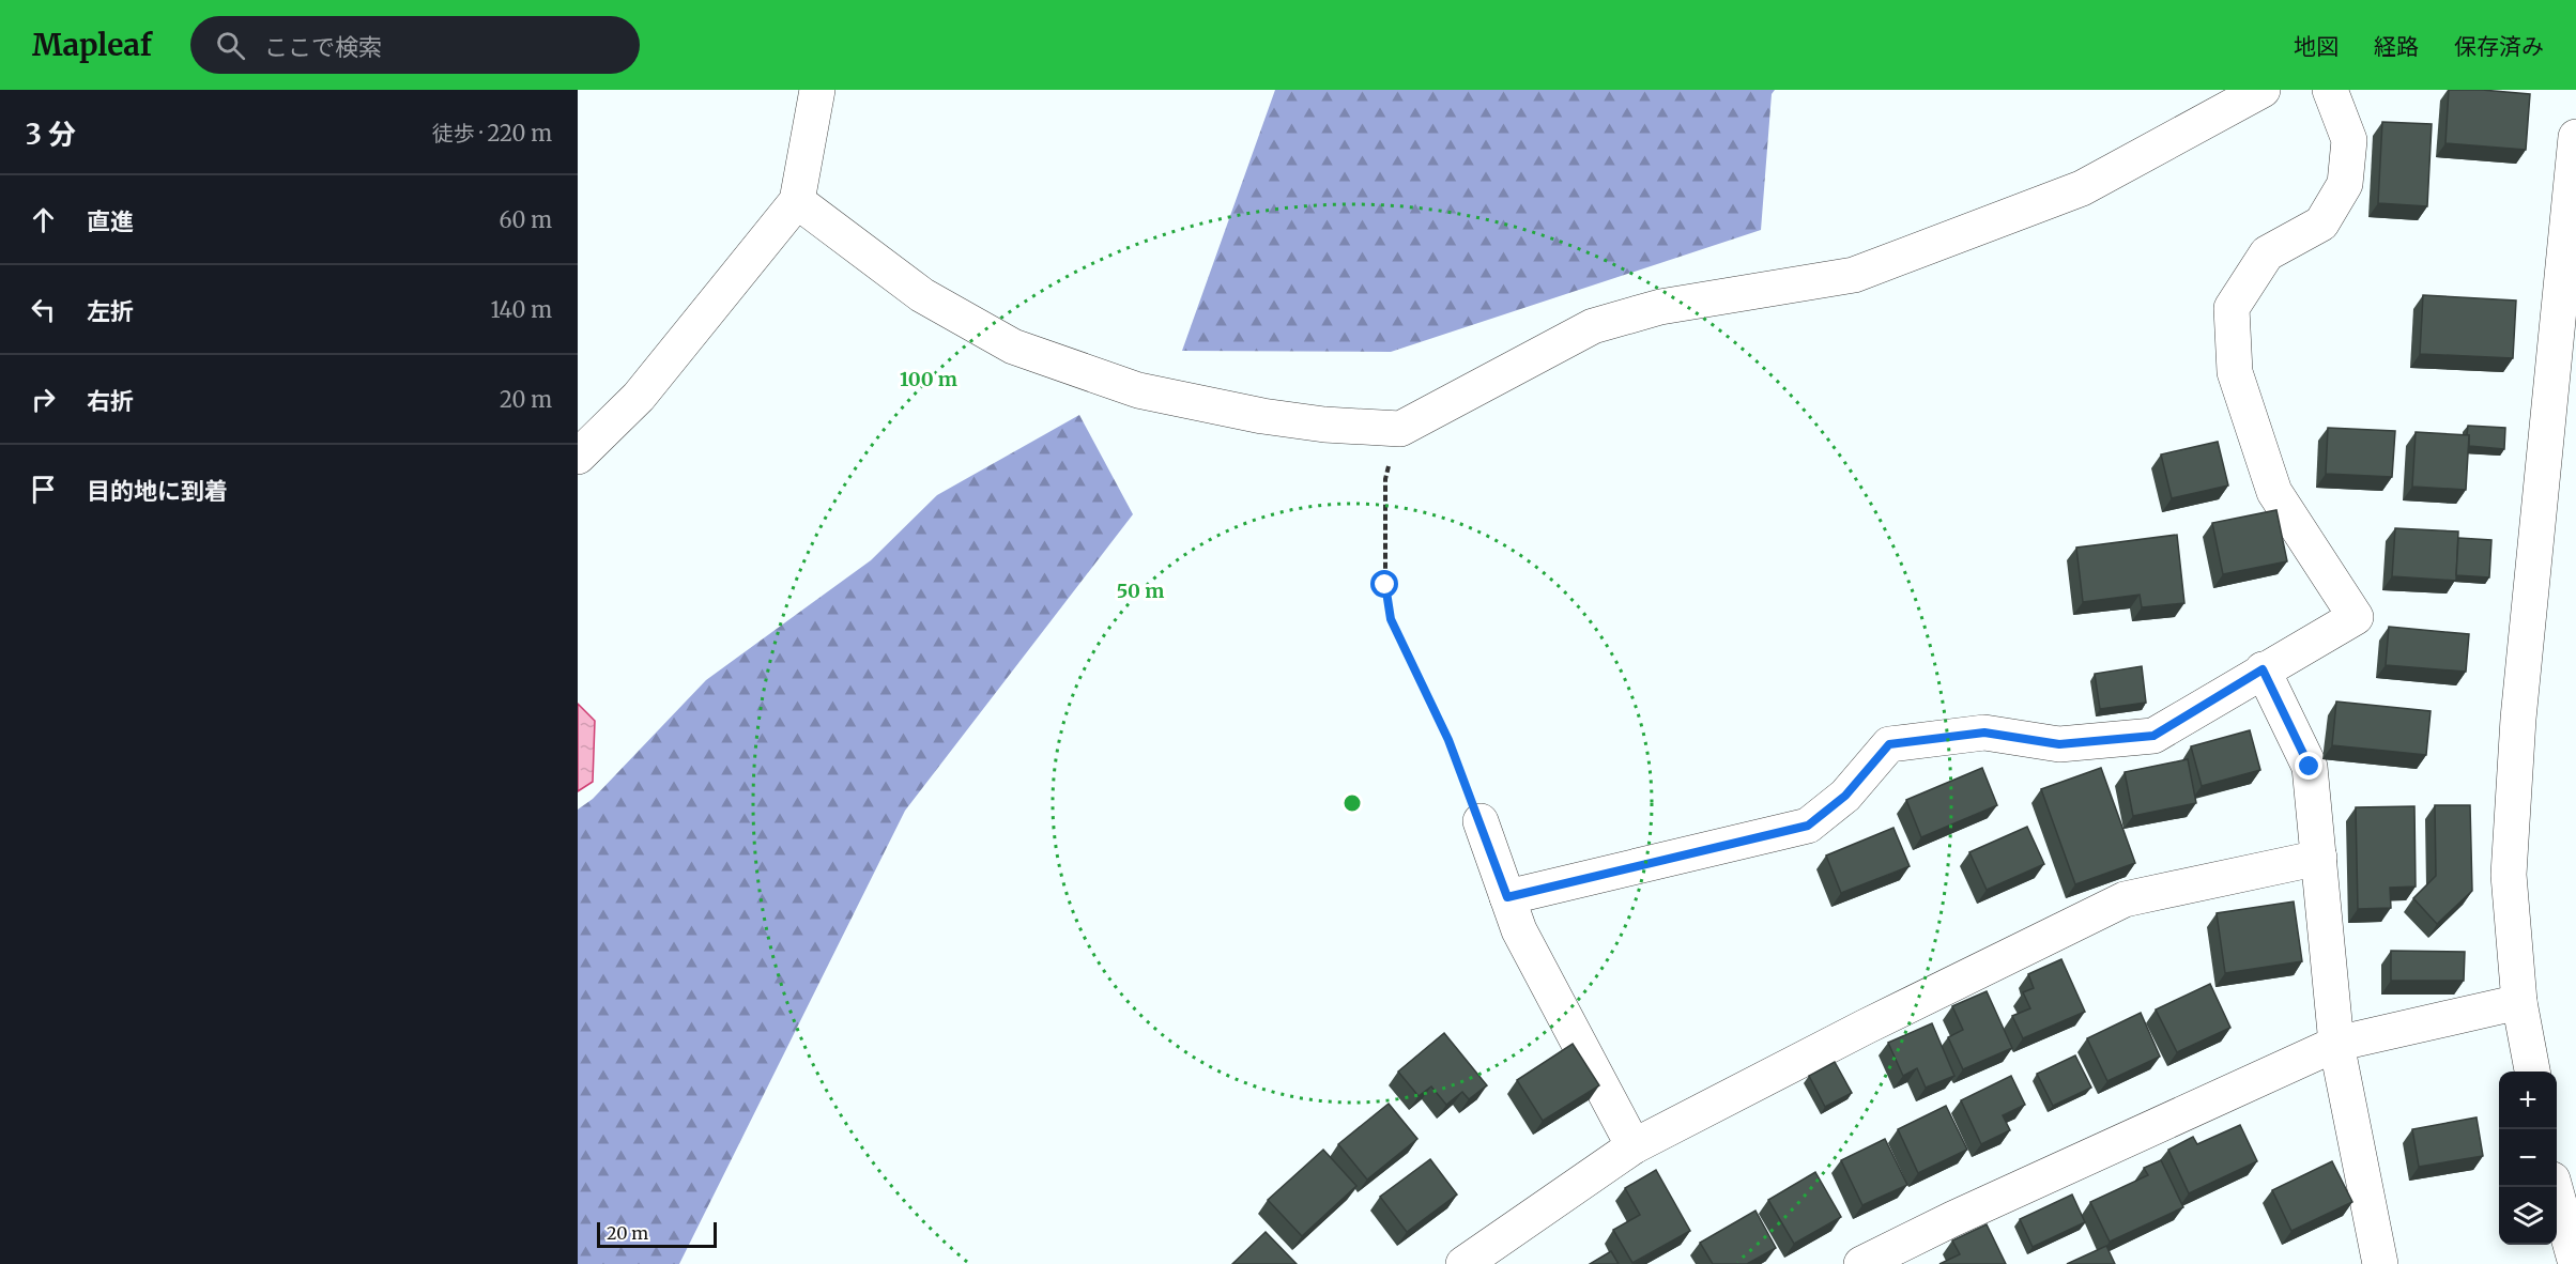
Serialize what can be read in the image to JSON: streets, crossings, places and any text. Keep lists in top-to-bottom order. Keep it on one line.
{"scale_bar":"20 m","page":{"header":"Mapleaf","search":"ここで検索","nav":["地図","経路","保存済み"],"heading":["3 分","徒歩 · 220 m"],"list":[["直進","60 m"],["左折","140 m"],["右折","20 m"],"目的地に到着"],"map_buttons":["+","−"],"scale":"20 m"},"rings":["100 m","50 m"]}
